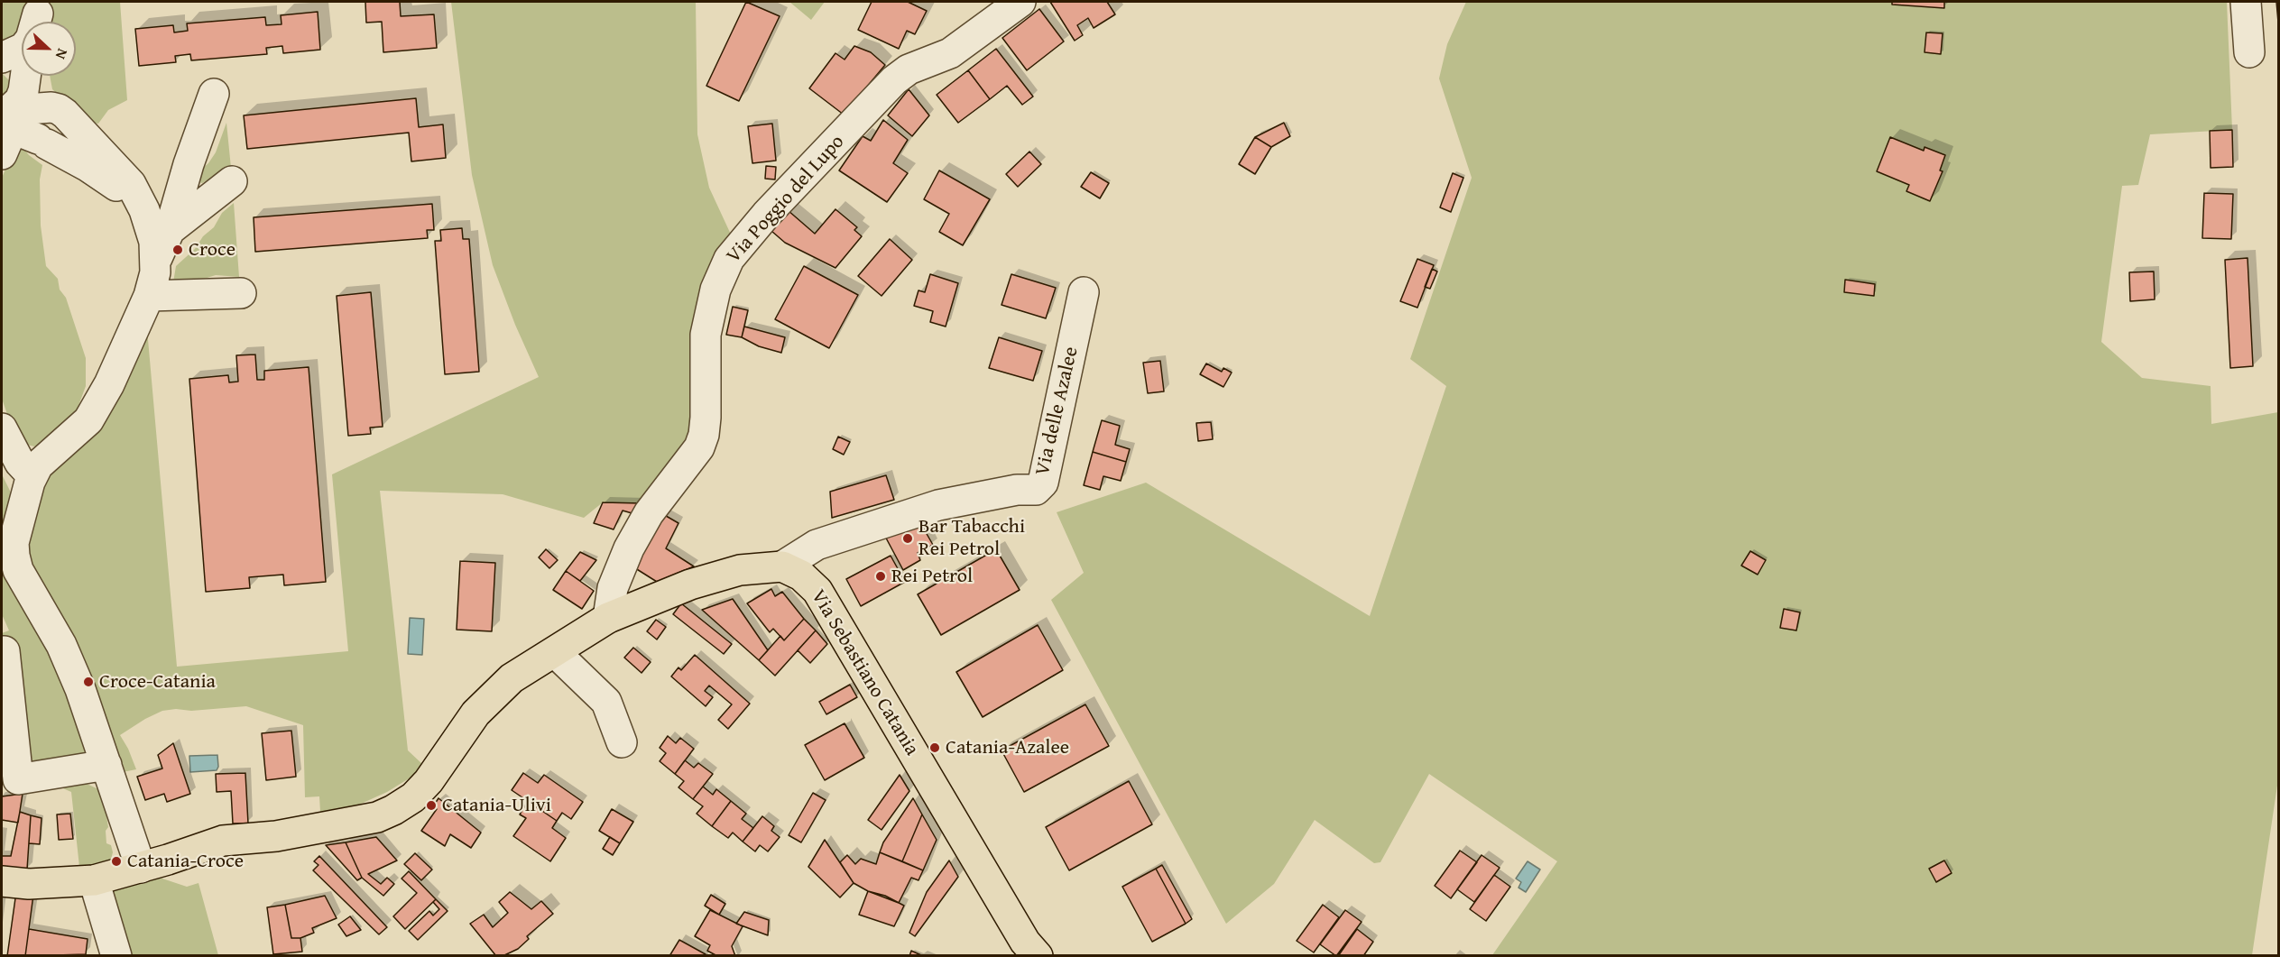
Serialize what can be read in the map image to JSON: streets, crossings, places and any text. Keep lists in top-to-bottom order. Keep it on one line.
{"streets":{"main road":["Via Sebastiano Catania"],"street":["Via Poggio del Lupo","Via delle Azalee"]},"crossings":[["Via delle Azalee","Via Sebastiano Catania"]],"places":["Croce","Bar Tabacchi Rei Petrol","Rei Petrol","Croce-Catania","Catania-Azalee","Catania-Ulivi","Catania-Croce"],"north":"right"}
